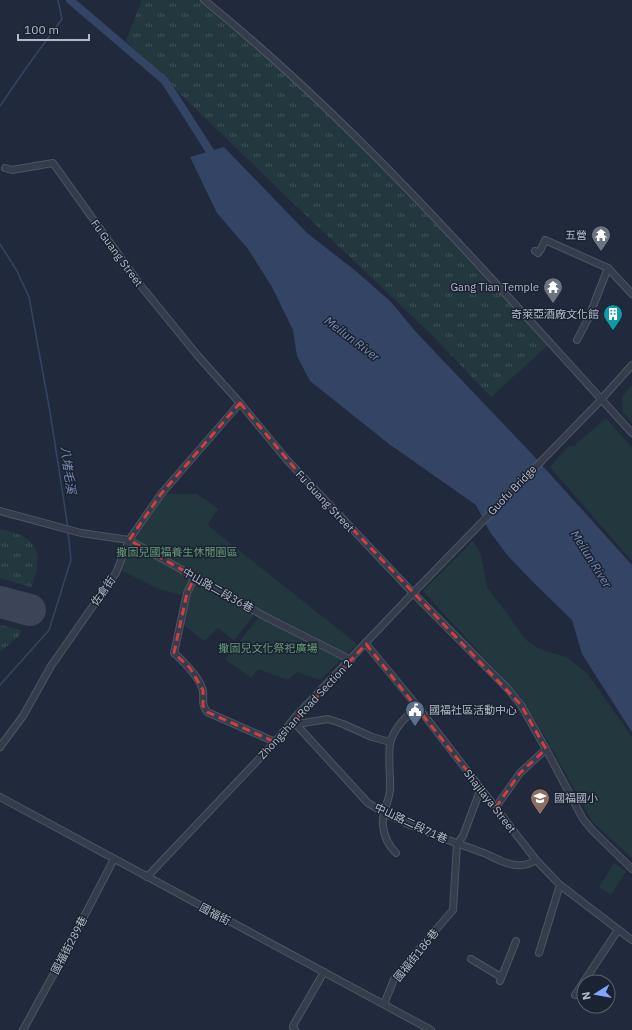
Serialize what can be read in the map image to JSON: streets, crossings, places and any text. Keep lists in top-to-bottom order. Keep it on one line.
{"streets":{"street":["Fu Guang Street","Guofu Bridge","中山路二段36巷","佐倉街","Zhongshan Road Section 2","Shajilaya Street","中山路二段71巷","國福街","國福街289巷","國福街186巷"]},"crossings":[["Fu Guang Street","佐倉街"],["Fu Guang Street","Zhongshan Road Section 2"],["Guofu Bridge","Zhongshan Road Section 2"],["中山路二段36巷","佐倉街"],["中山路二段36巷","Zhongshan Road Section 2"],["Zhongshan Road Section 2","Shajilaya Street"],["Zhongshan Road Section 2","中山路二段71巷"],["Zhongshan Road Section 2","國福街"],["Shajilaya Street","中山路二段71巷"],["中山路二段71巷","國福街186巷"],["國福街","國福街289巷"],["國福街","國福街186巷"]],"water":["Meilun River","八堵毛溪"],"parks":["撒固兒國福養生休閒園區","撒固兒文化祭祀廣場"],"places":{"temple":["五營","Gang Tian Temple"],"building":["奇萊亞酒廠文化館"],"public building":["國福社區活動中心"],"school or university":["國福國小"]},"scale_bar":"100 m","north":"left"}
